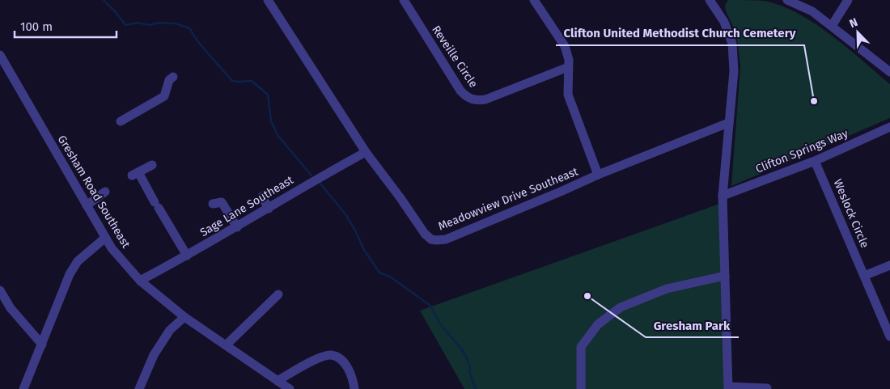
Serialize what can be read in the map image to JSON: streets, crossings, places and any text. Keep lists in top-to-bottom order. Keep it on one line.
{"streets":{"street":["Reveille Circle","Clifton Springs Way","Gresham Road Southeast","Meadowview Drive Southeast","Sage Lane Southeast","Weslock Circle"]},"crossings":[["Clifton Springs Way","Weslock Circle"],["Gresham Road Southeast","Sage Lane Southeast"],["Meadowview Drive Southeast","Sage Lane Southeast"]],"places":["Clifton United Methodist Church Cemetery","Gresham Park"],"scale_bar":"100 m","north":"top left"}
